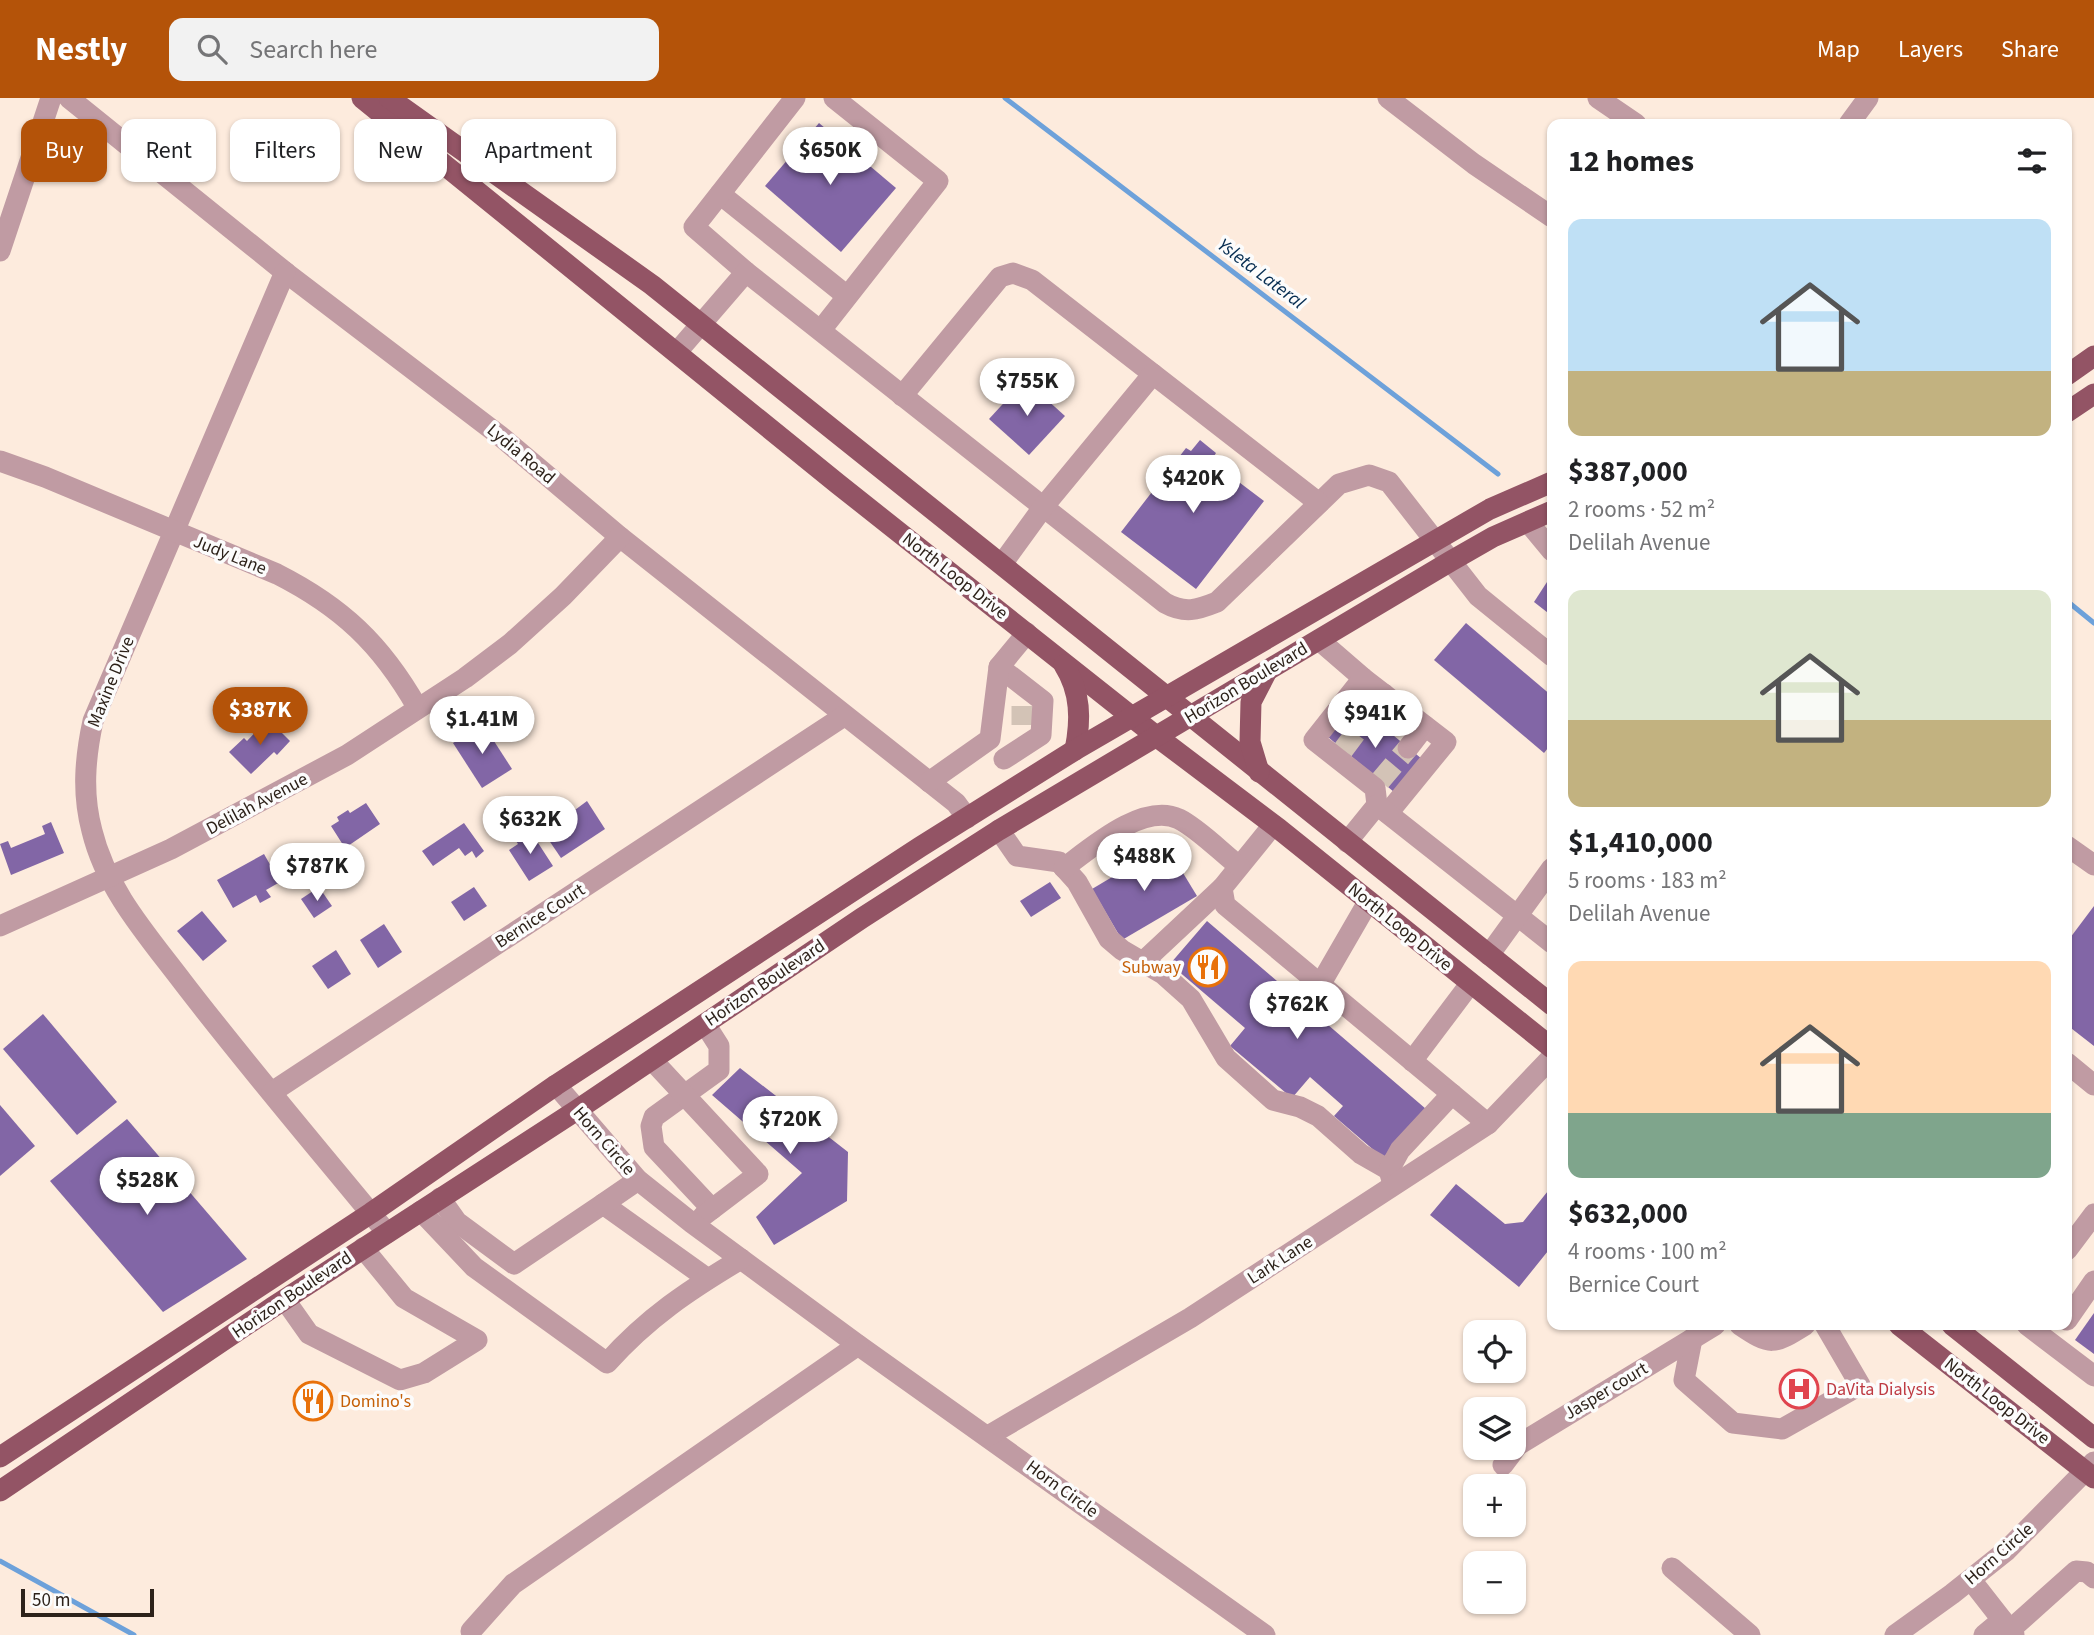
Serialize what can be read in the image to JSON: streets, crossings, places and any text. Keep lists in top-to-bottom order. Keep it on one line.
{"streets":{"main road":["North Loop Drive","Horizon Boulevard"],"street":["Lydia Road","Judy Lane","Maxine Drive","Delilah Avenue","Bernice Court","Horn Circle","Lark Lane","Jasper court"]},"crossings":[["Lydia Road","Maxine Drive"],["Lydia Road","Horizon Boulevard"],["Lydia Road","Delilah Avenue"],["Lydia Road","Bernice Court"],["Judy Lane","Maxine Drive"],["Judy Lane","Delilah Avenue"],["North Loop Drive","Horizon Boulevard"],["North Loop Drive","Horn Circle"],["Maxine Drive","Horizon Boulevard"],["Maxine Drive","Delilah Avenue"],["Maxine Drive","Bernice Court"],["Horizon Boulevard","Horn Circle"],["Horn Circle","Lark Lane"]],"water":["Ysleta Lateral"],"places":{"restaurant":["Subway","Domino's"],"hospital":["DaVita Dialysis"]},"scale_bar":"50 m","page":{"header":"Nestly","search":"Search here","nav":["Map","Layers","Share"],"chip":["Buy","Rent","Filters","New","Apartment"],"heading":"12 homes","price":["$650K","$755K","$420K","$387K","$941K","$1.41M","$632K","$488K","$787K","$762K","$720K","$528K"],"list":[{"name":"$387,000","note":"2 rooms · 52 m² · Delilah Avenue"},{"name":"$1,410,000","note":"5 rooms · 183 m² · Delilah Avenue"},{"name":"$632,000","note":"4 rooms · 100 m² · Bernice Court"}],"map_buttons":["+","−"],"scale":"50 m"}}
